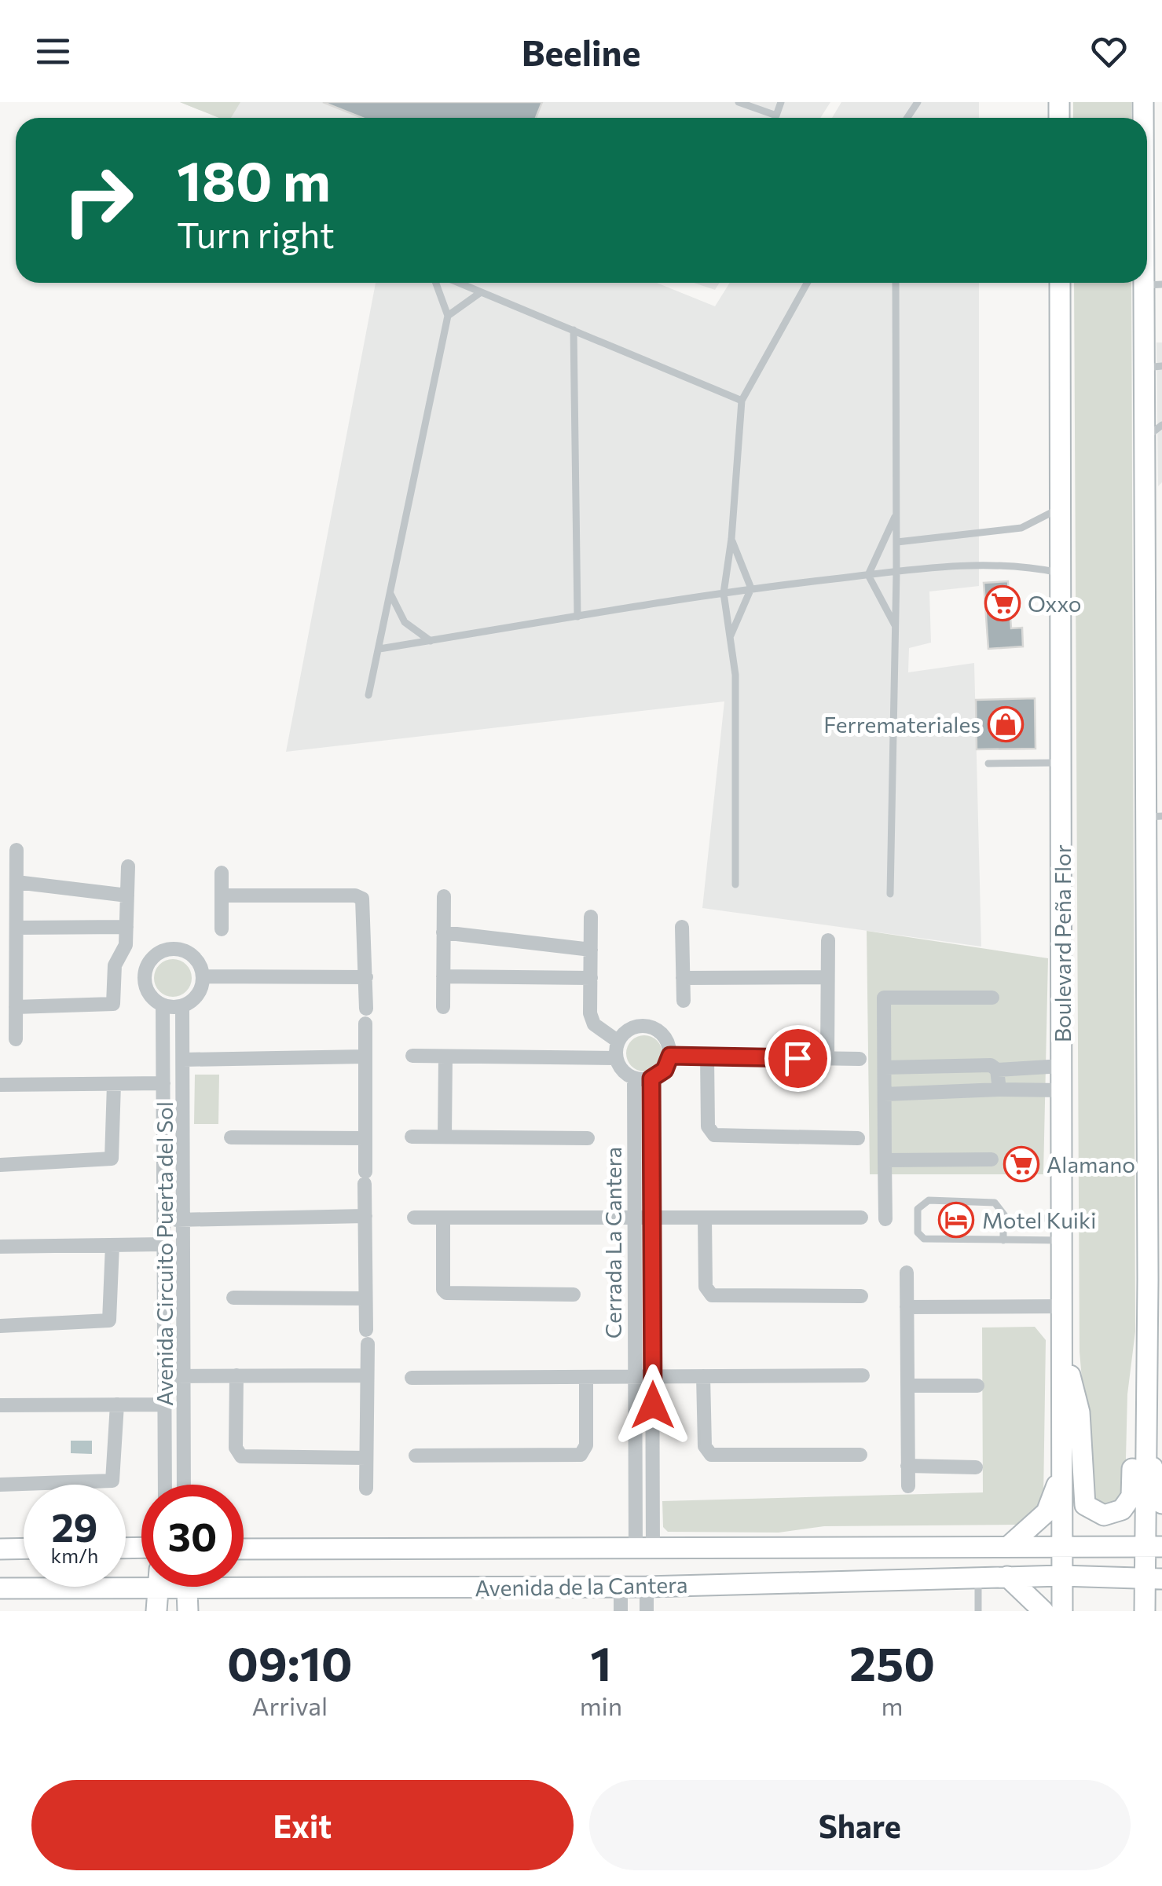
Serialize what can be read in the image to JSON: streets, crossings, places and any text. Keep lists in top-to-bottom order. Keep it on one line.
{"streets":{"main road":["Boulevard Peña Flor","Avenida de la Cantera"],"street":["Cerrada La Cantera","Avenida Circuito Puerta del Sol"]},"crossings":[["Boulevard Peña Flor","Avenida de la Cantera"],["Cerrada La Cantera","Avenida de la Cantera"]],"places":{"supermarket":["Oxxo","Alamano"],"shop":["Ferremateriales"],"hotel":["Motel Kuiki"]},"page":{"header":"Beeline","turn":["180 m","Turn right"],"speed":"29 km/h","limit":"30","eta":["09:10","Arrival","1","min","250","m"],"buttons":["Exit","Share"]}}
